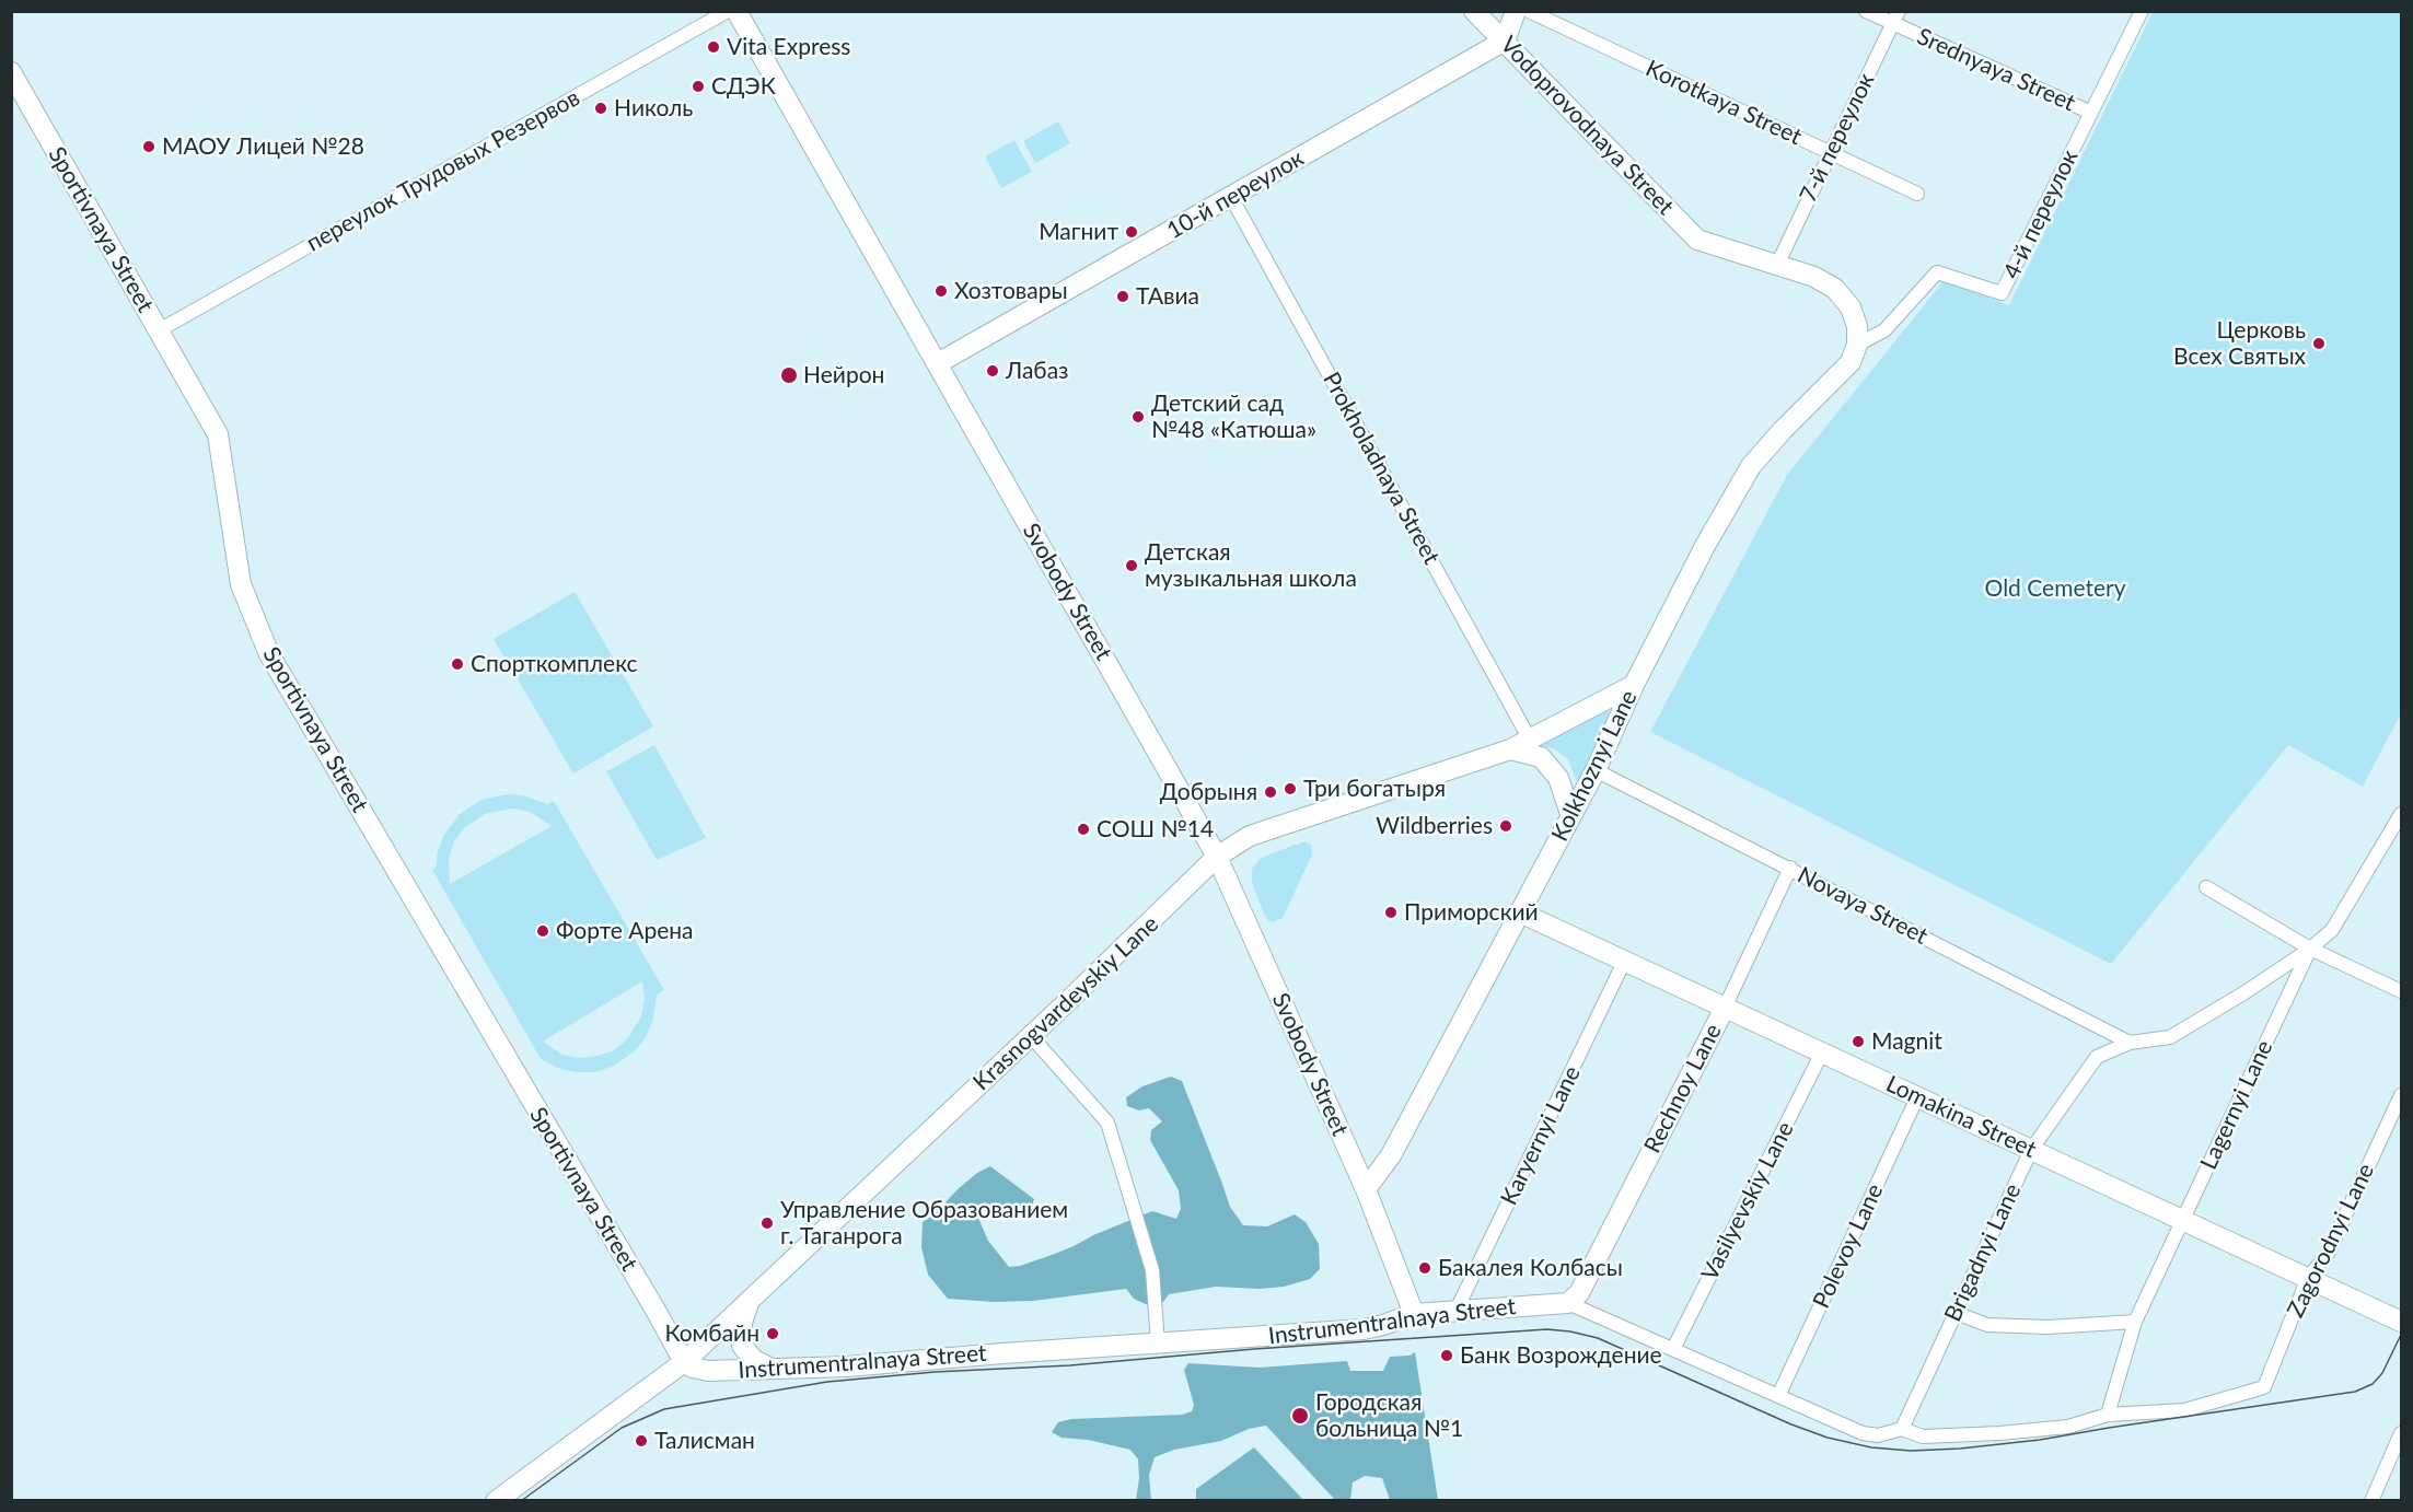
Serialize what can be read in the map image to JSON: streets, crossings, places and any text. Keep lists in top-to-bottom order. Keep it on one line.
{"streets":{"main road":["Vodoprovodnaya Street","10-й переулок","Sportivnaya Street","Svobody Street","Kolkhoznyi Lane","Krasnogvardeyskiy Lane","Rechnoy Lane","Lomakina Street","Instrumentralnaya Street"],"street":["Srednyaya Street","Korotkaya Street","7-й переулок","переулок Трудовых Резервов","4-й переулок","Prokholadnaya Street","Novaya Street","Lagernyi Lane","Karyernyi Lane","Vasilyevskiy Lane","Zagorodnyi Lane","Polevoy Lane","Brigadnyi Lane"]},"crossings":[["Srednyaya Street","7-й переулок"],["Srednyaya Street","4-й переулок"],["Korotkaya Street","7-й переулок"],["Vodoprovodnaya Street","7-й переулок"],["Vodoprovodnaya Street","10-й переулок"],["переулок Трудовых Резервов","Sportivnaya Street"],["10-й переулок","Prokholadnaya Street"],["10-й переулок","Svobody Street"],["4-й переулок","Kolkhoznyi Lane"],["Sportivnaya Street","Krasnogvardeyskiy Lane"],["Sportivnaya Street","Instrumentralnaya Street"],["Prokholadnaya Street","Krasnogvardeyskiy Lane"],["Svobody Street","Kolkhoznyi Lane"],["Svobody Street","Krasnogvardeyskiy Lane"],["Svobody Street","Instrumentralnaya Street"],["Kolkhoznyi Lane","Novaya Street"],["Kolkhoznyi Lane","Krasnogvardeyskiy Lane"],["Kolkhoznyi Lane","Lomakina Street"],["Novaya Street","Rechnoy Lane"],["Novaya Street","Brigadnyi Lane"],["Krasnogvardeyskiy Lane","Instrumentralnaya Street"],["Rechnoy Lane","Lomakina Street"],["Rechnoy Lane","Instrumentralnaya Street"],["Lagernyi Lane","Lomakina Street"],["Lagernyi Lane","Brigadnyi Lane"],["Lagernyi Lane","Instrumentralnaya Street"],["Lomakina Street","Karyernyi Lane"],["Lomakina Street","Vasilyevskiy Lane"],["Lomakina Street","Zagorodnyi Lane"],["Lomakina Street","Polevoy Lane"],["Lomakina Street","Brigadnyi Lane"],["Karyernyi Lane","Instrumentralnaya Street"],["Vasilyevskiy Lane","Instrumentralnaya Street"],["Zagorodnyi Lane","Instrumentralnaya Street"],["Polevoy Lane","Instrumentralnaya Street"],["Brigadnyi Lane","Instrumentralnaya Street"]],"parks":["Old Cemetery"],"places":["Vita Express","СДЭК","Николь","МАОУ Лицей №28","Магнит","Хозтовары","ТАвиа","Церковь Всех Святых","Лабаз","Нейрон","Детский сад №48 «Катюша»","Детская музыкальная школа","Спорткомплекс","Три богатыря","Добрыня","Wildberries","СОШ №14","Приморский","Форте Арена","Magnit","Управление Образованием г. Таганрога","Бакалея Колбасы","Комбайн","Банк Возрождение","Городская больница №1","Талисман"]}
